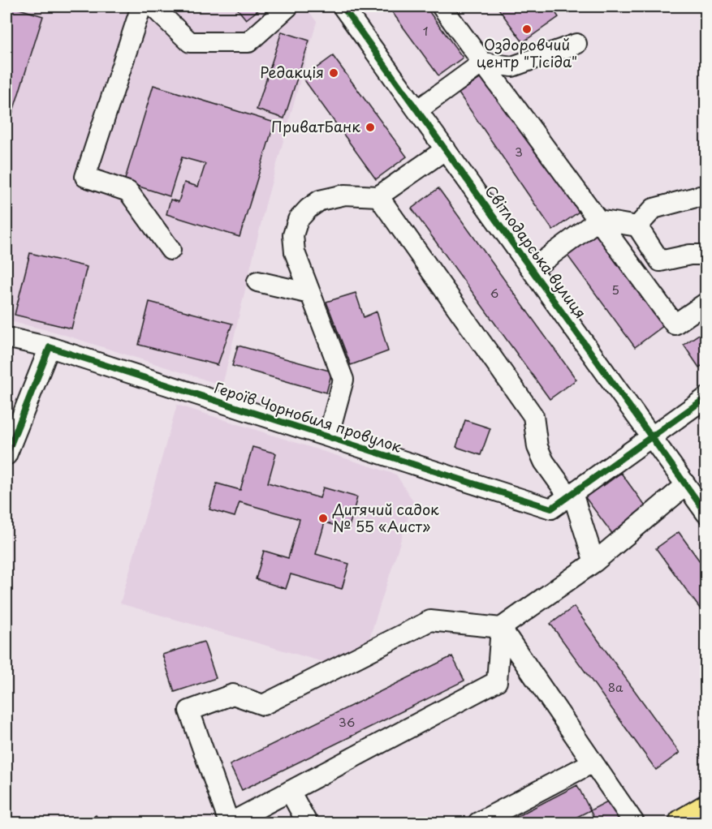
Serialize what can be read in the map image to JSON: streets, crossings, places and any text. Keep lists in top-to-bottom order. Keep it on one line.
{"streets":{"street":["Світлодарська вулиця","Героїв Чорнобиля провулок"]},"crossings":[["Світлодарська вулиця","Героїв Чорнобиля провулок"]],"places":["Оздоровчий центр \"Тісіда\"","Редакція","ПриватБанк","Дитячий садок № 55 «Аист»"],"house_numbers":["1","3","5","6","8а","36"]}
